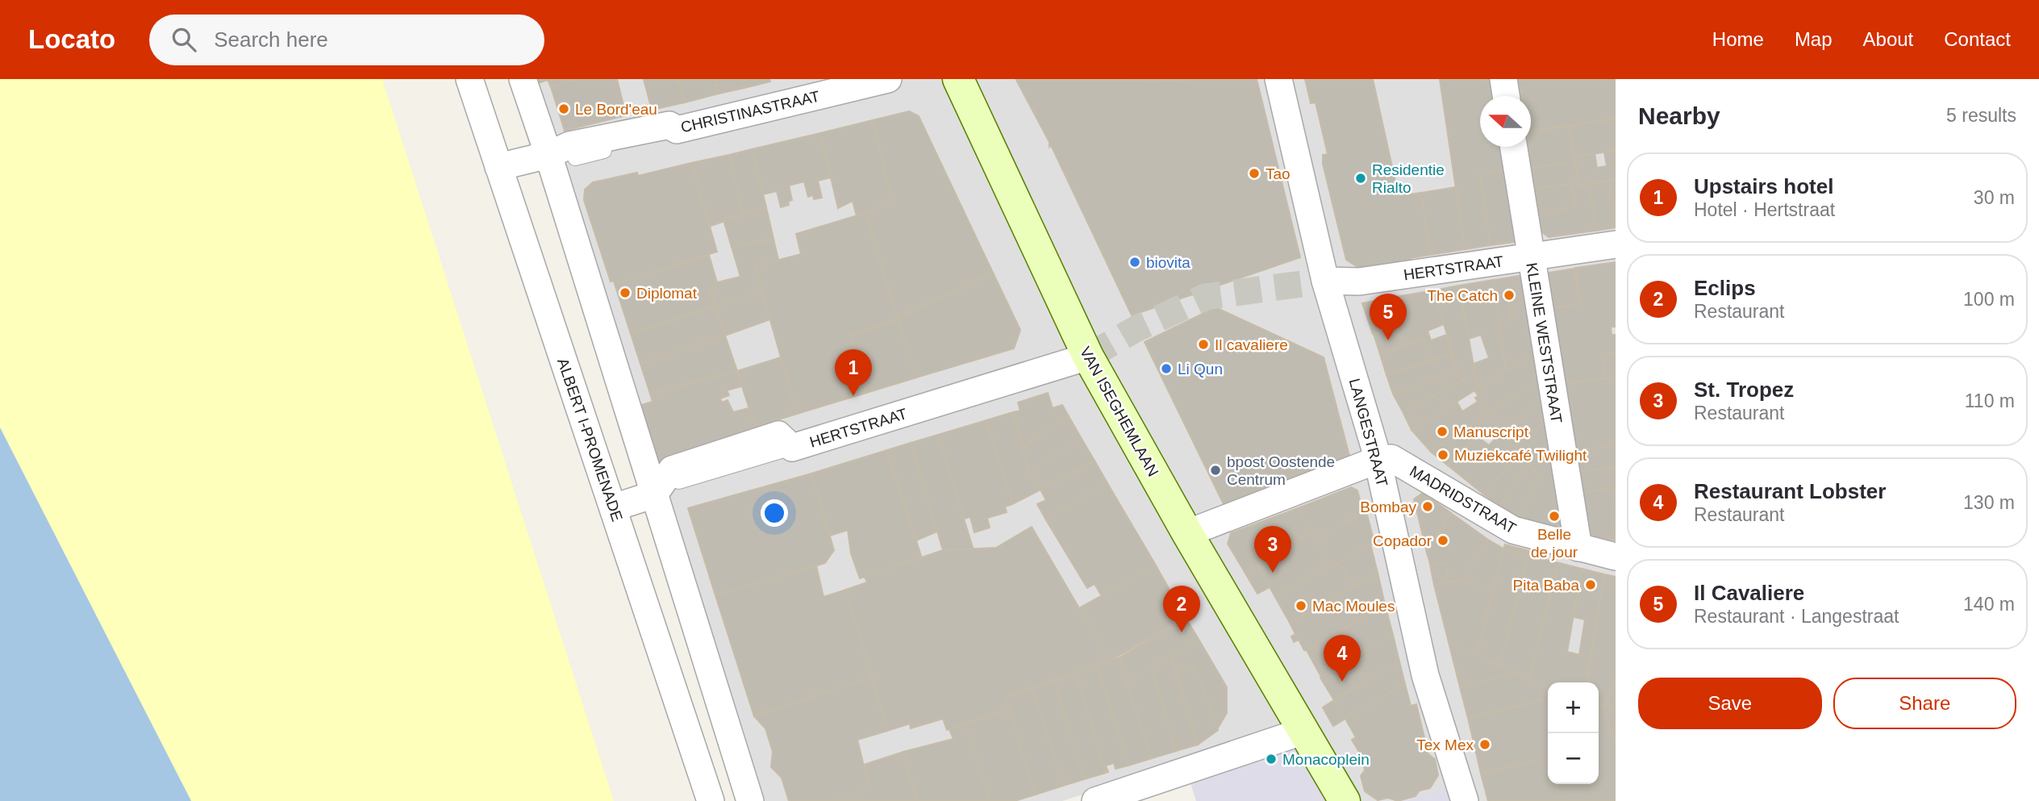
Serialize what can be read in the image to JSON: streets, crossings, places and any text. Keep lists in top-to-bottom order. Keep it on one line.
{"streets":{"street":["CHRISTINASTRAAT","HERTSTRAAT","KLEINE WESTSTRAAT","VAN ISEGHEMLAAN","LANGESTRAAT","ALBERT I-PROMENADE","MADRIDSTRAAT"]},"crossings":[["CHRISTINASTRAAT","ALBERT I-PROMENADE"],["HERTSTRAAT","KLEINE WESTSTRAAT"],["HERTSTRAAT","VAN ISEGHEMLAAN"],["HERTSTRAAT","LANGESTRAAT"],["KLEINE WESTSTRAAT","MADRIDSTRAAT"],["LANGESTRAAT","MADRIDSTRAAT"]],"places":["Le Bord'eau","Tao","Residentie Rialto","biovita","Diplomat","The Catch","Il cavaliere","Li Qun","Manuscript","Muziekcafé Twilight","bpost Oostende Centrum","Bombay","Belle de jour","Copador","Pita Baba","Mac Moules","Tex Mex","Monacoplein"],"north":"left","page":{"header":"Locato","search":"Search here","nav":["Home","Map","About","Contact"],"heading":["Nearby","5 results"],"list":[{"mark":"1","name":"Upstairs hotel","note":"Hotel · Hertstraat","value":"30 m"},{"mark":"2","name":"Eclips","note":"Restaurant","value":"100 m"},{"mark":"3","name":"St. Tropez","note":"Restaurant","value":"110 m"},{"mark":"4","name":"Restaurant Lobster","note":"Restaurant","value":"130 m"},{"mark":"5","name":"Il Cavaliere","note":"Restaurant · Langestraat","value":"140 m"}],"pins":["5","1","3","2","4"],"buttons":["Save","Share"],"map_buttons":["+","−"]}}
